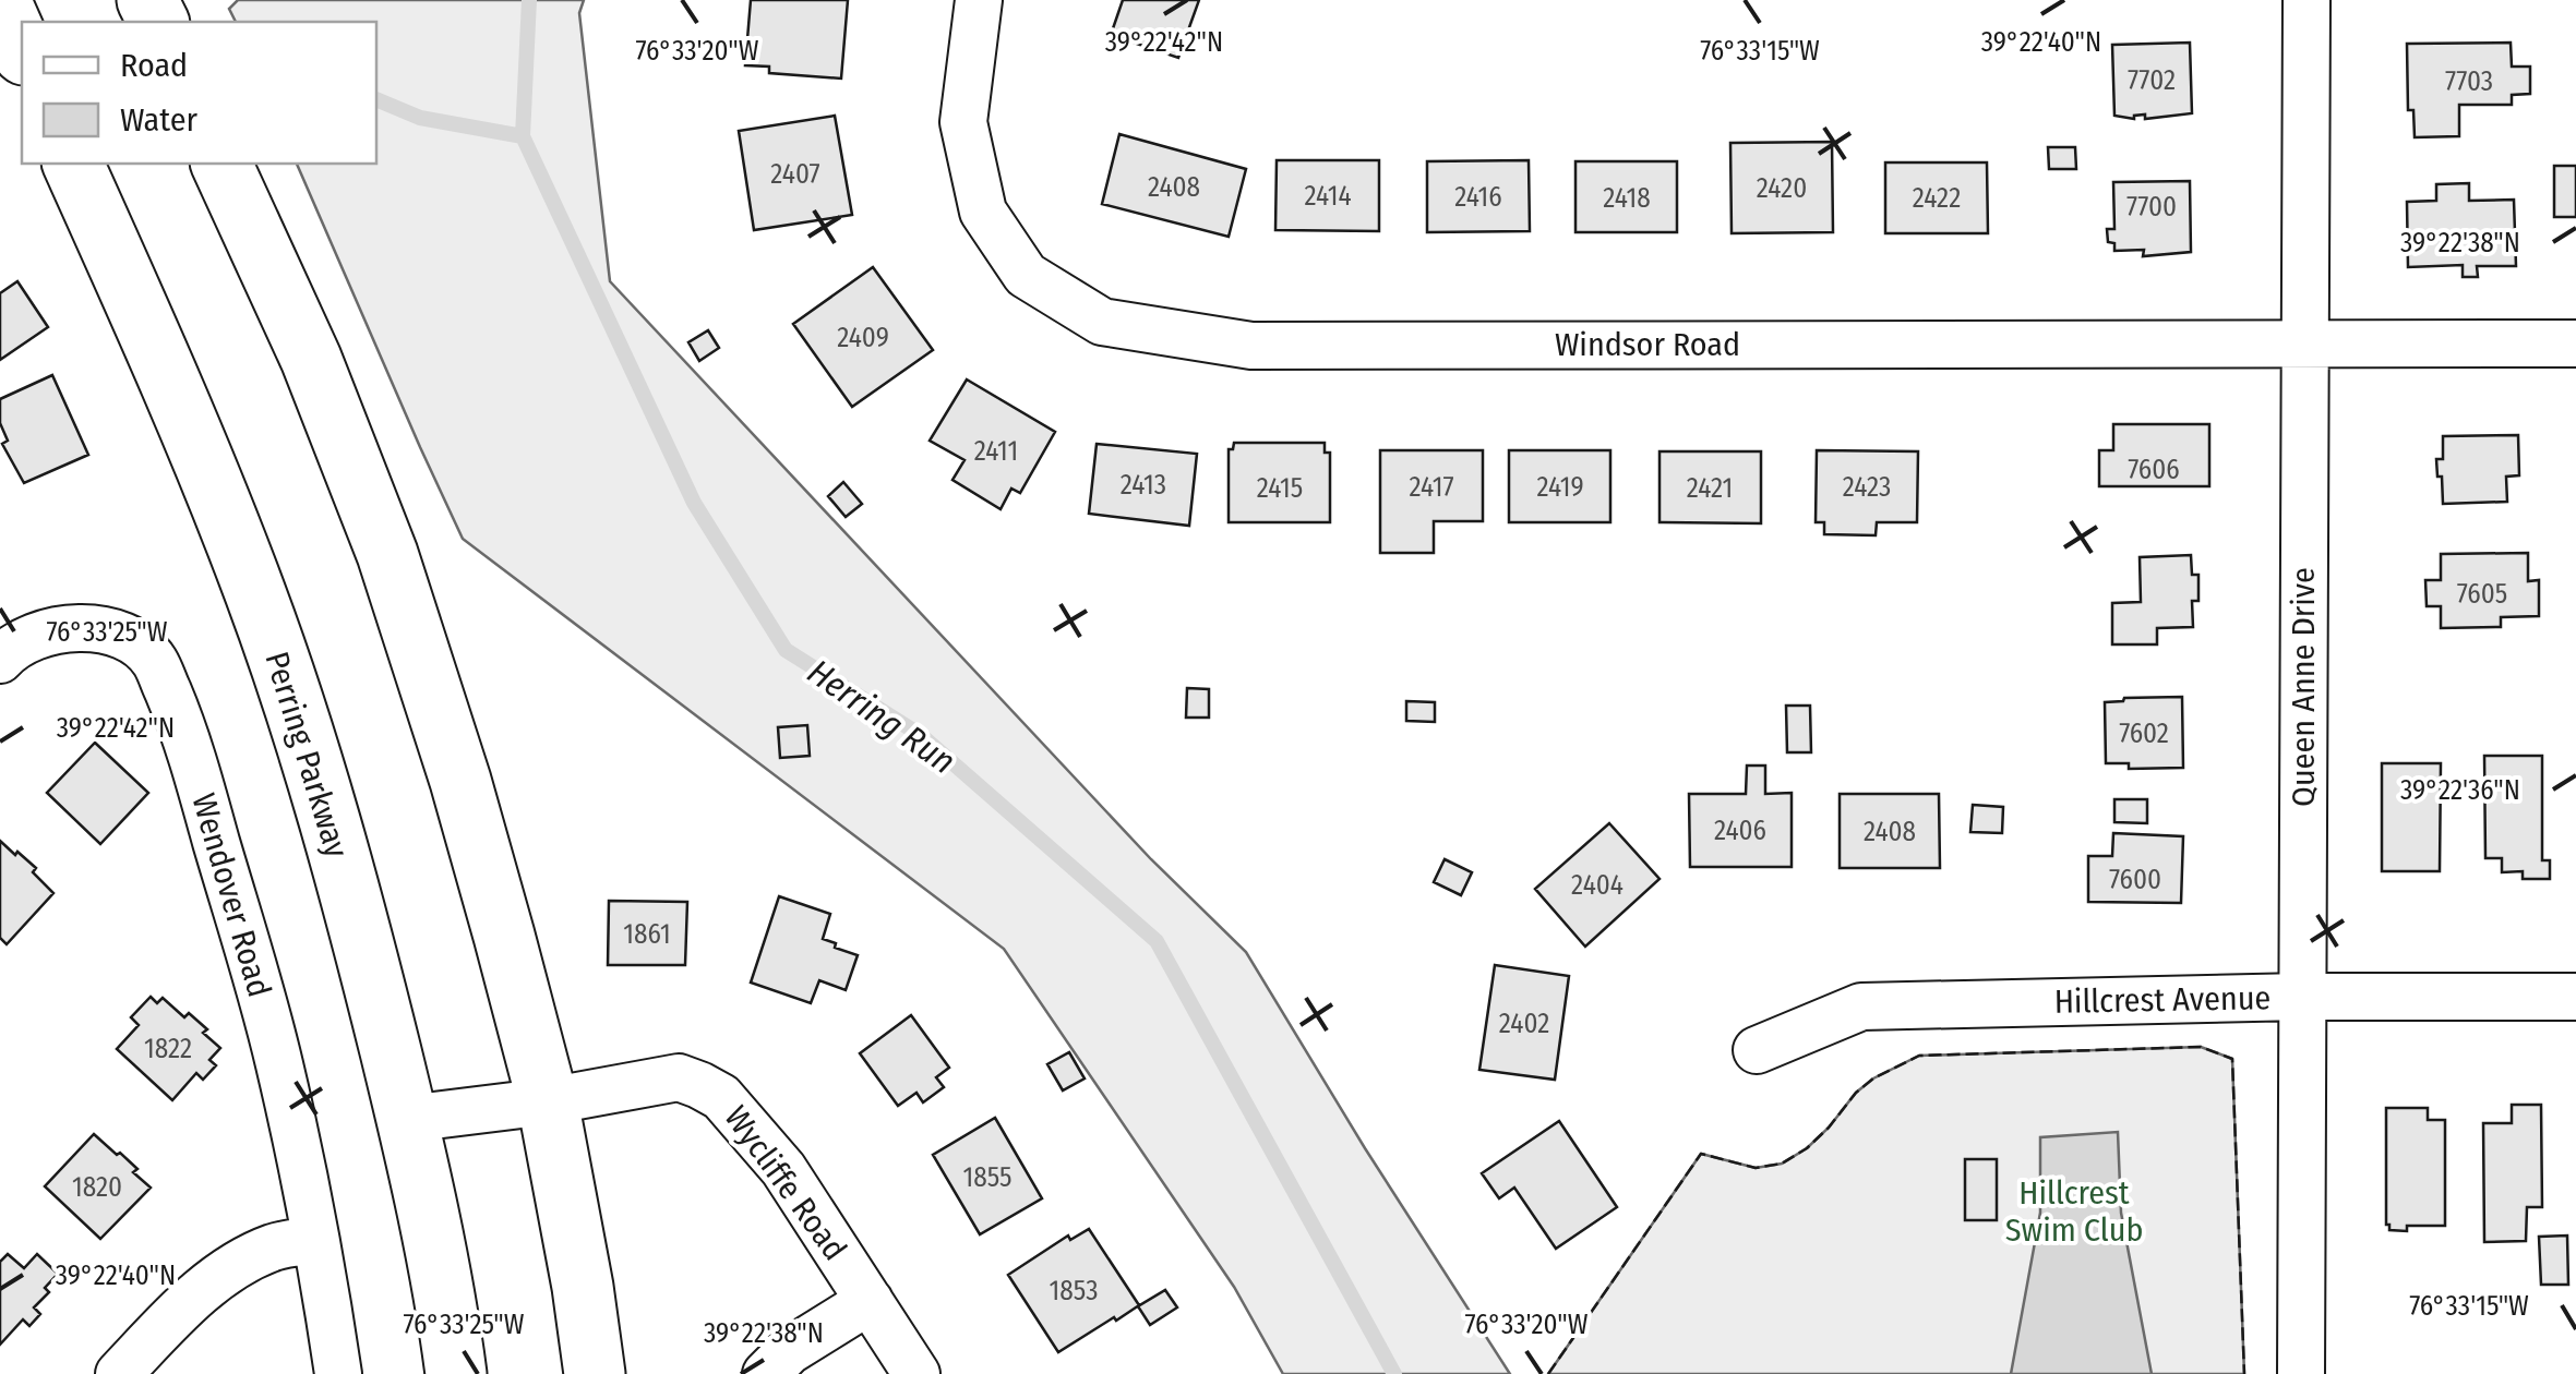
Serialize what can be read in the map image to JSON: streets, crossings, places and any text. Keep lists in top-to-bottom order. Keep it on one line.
{"streets":{"main road":["Perring Parkway"],"street":["Windsor Road","Queen Anne Drive","Wendover Road","Hillcrest Avenue","Wycliffe Road"]},"crossings":[["Windsor Road","Queen Anne Drive"],["Queen Anne Drive","Hillcrest Avenue"],["Perring Parkway","Wycliffe Road"]],"water":["Herring Run"],"parks":["Hillcrest Swim Club"],"house_numbers":["7702","7703","2407","2408","2420","2414","2416","2418","2422","7700","2409","2411","7606","2413","2417","2419","2423","2415","2421","7605","7602","2406","2408","7600","2404","1861","2402","1822","1855","1820","1853"],"legend":["Road","Water"],"coordinates":["39°22'40\"N","39°22'42\"N","76°33'20\"W","76°33'15\"W","39°22'38\"N","76°33'25\"W","39°22'36\"N"]}
